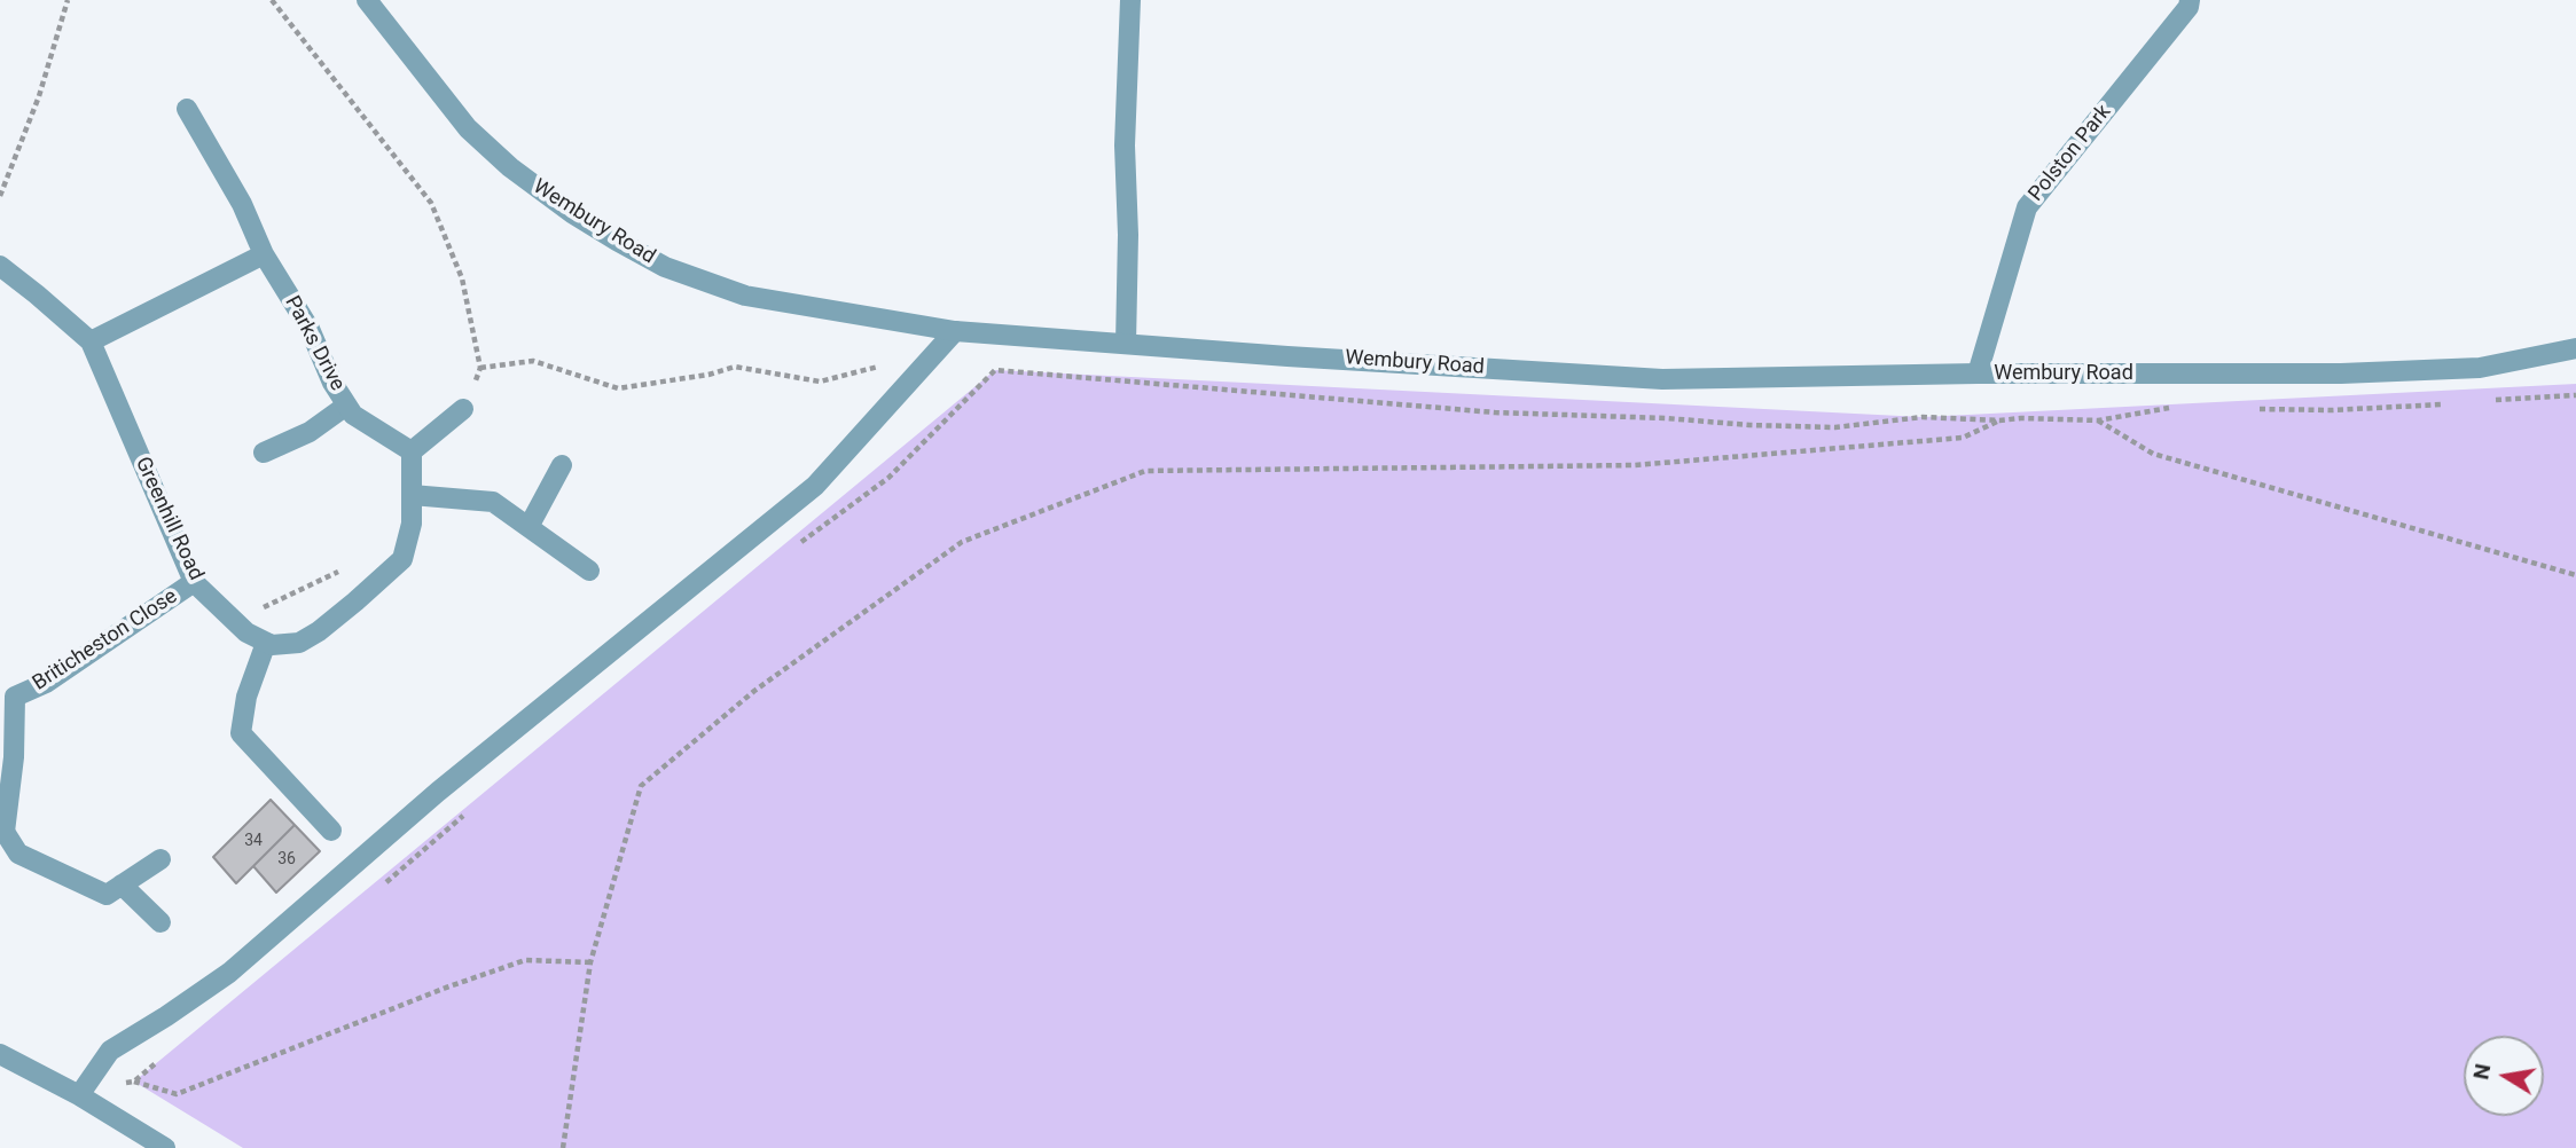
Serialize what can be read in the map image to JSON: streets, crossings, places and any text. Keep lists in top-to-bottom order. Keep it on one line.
{"streets":{"street":["Polston Park","Wembury Road","Parks Drive","Greenhill Road","Briticheston Close"]},"crossings":[["Polston Park","Wembury Road"],["Greenhill Road","Briticheston Close"]],"house_numbers":["34","36"],"north":"left"}
